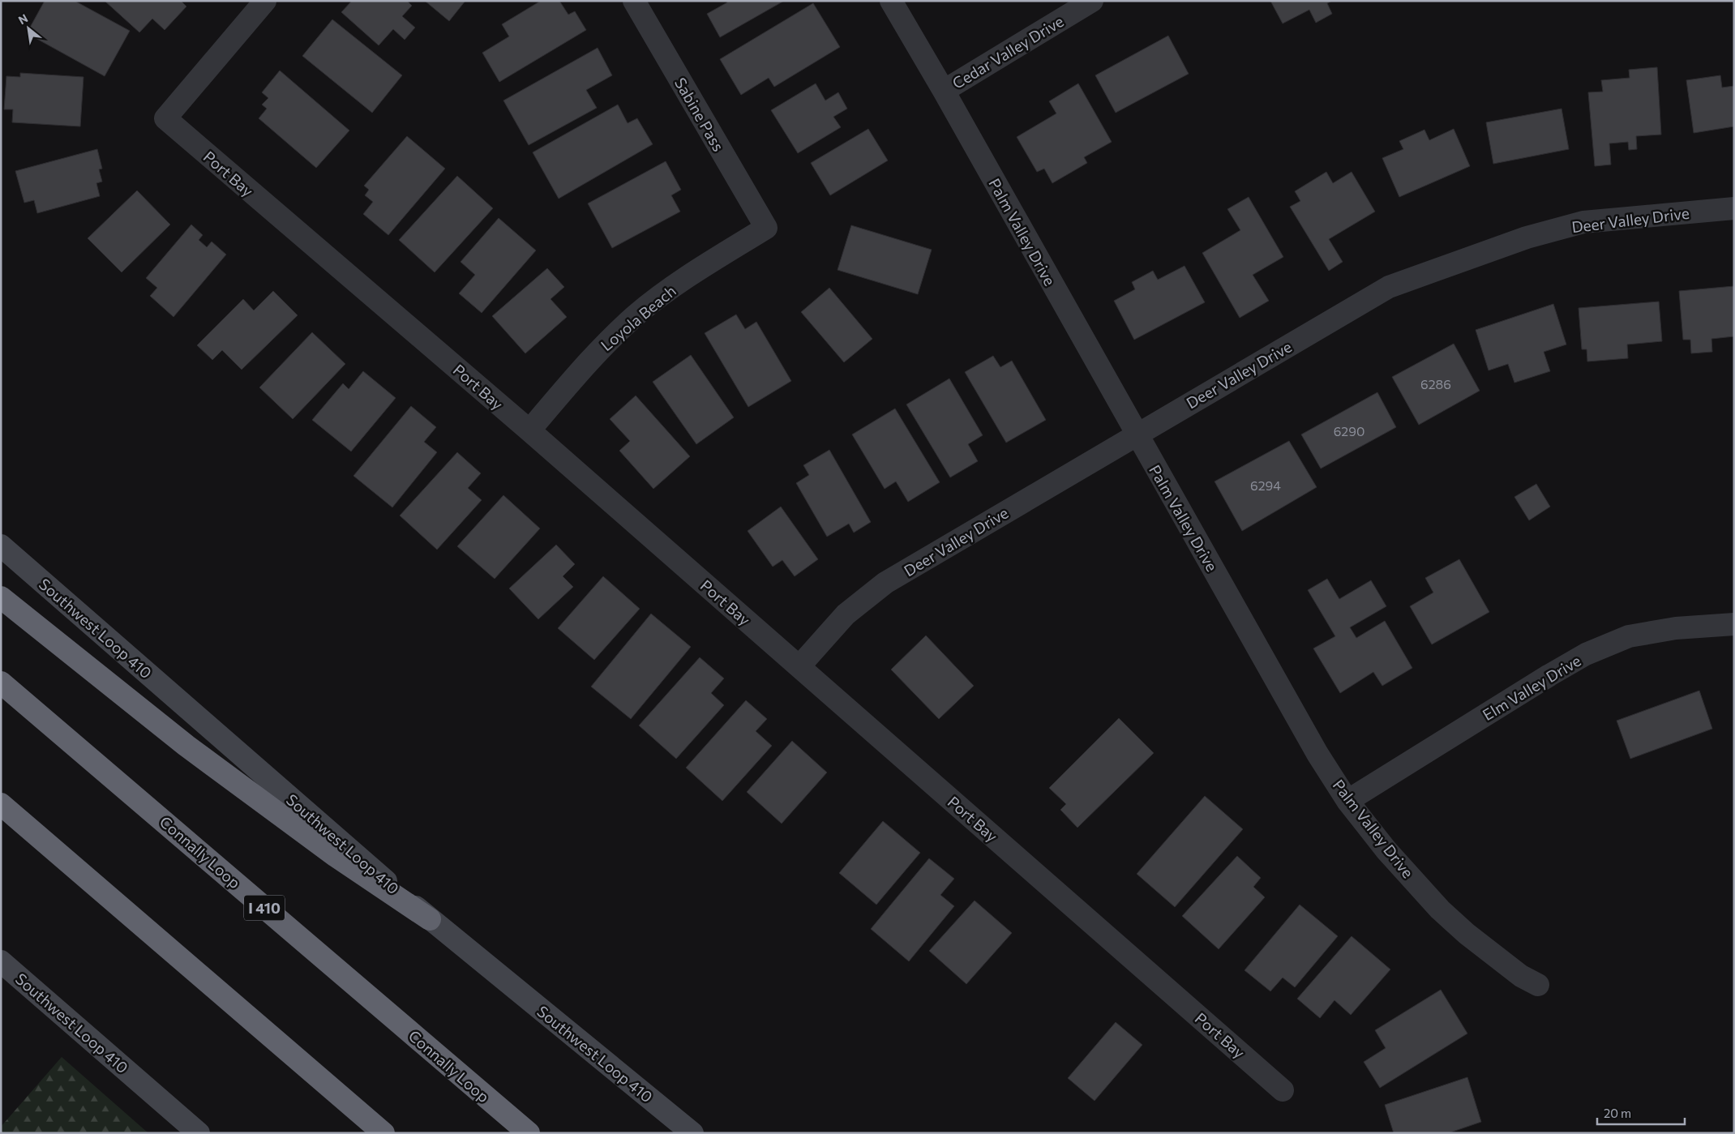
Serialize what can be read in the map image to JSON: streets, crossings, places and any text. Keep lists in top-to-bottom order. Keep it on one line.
{"streets":{"highway":["Connally Loop","I 410"],"main road":["Southwest Loop 410"],"street":["Cedar Valley Drive","Sabine Pass","Port Bay","Deer Valley Drive","Palm Valley Drive","Loyola Beach","Elm Valley Drive"]},"crossings":[["Cedar Valley Drive","Palm Valley Drive"],["Sabine Pass","Loyola Beach"],["Port Bay","Deer Valley Drive"],["Port Bay","Loyola Beach"],["Deer Valley Drive","Palm Valley Drive"],["Palm Valley Drive","Elm Valley Drive"]],"house_numbers":["6286","6290","6294"],"scale_bar":"20 m","north":"top left"}
